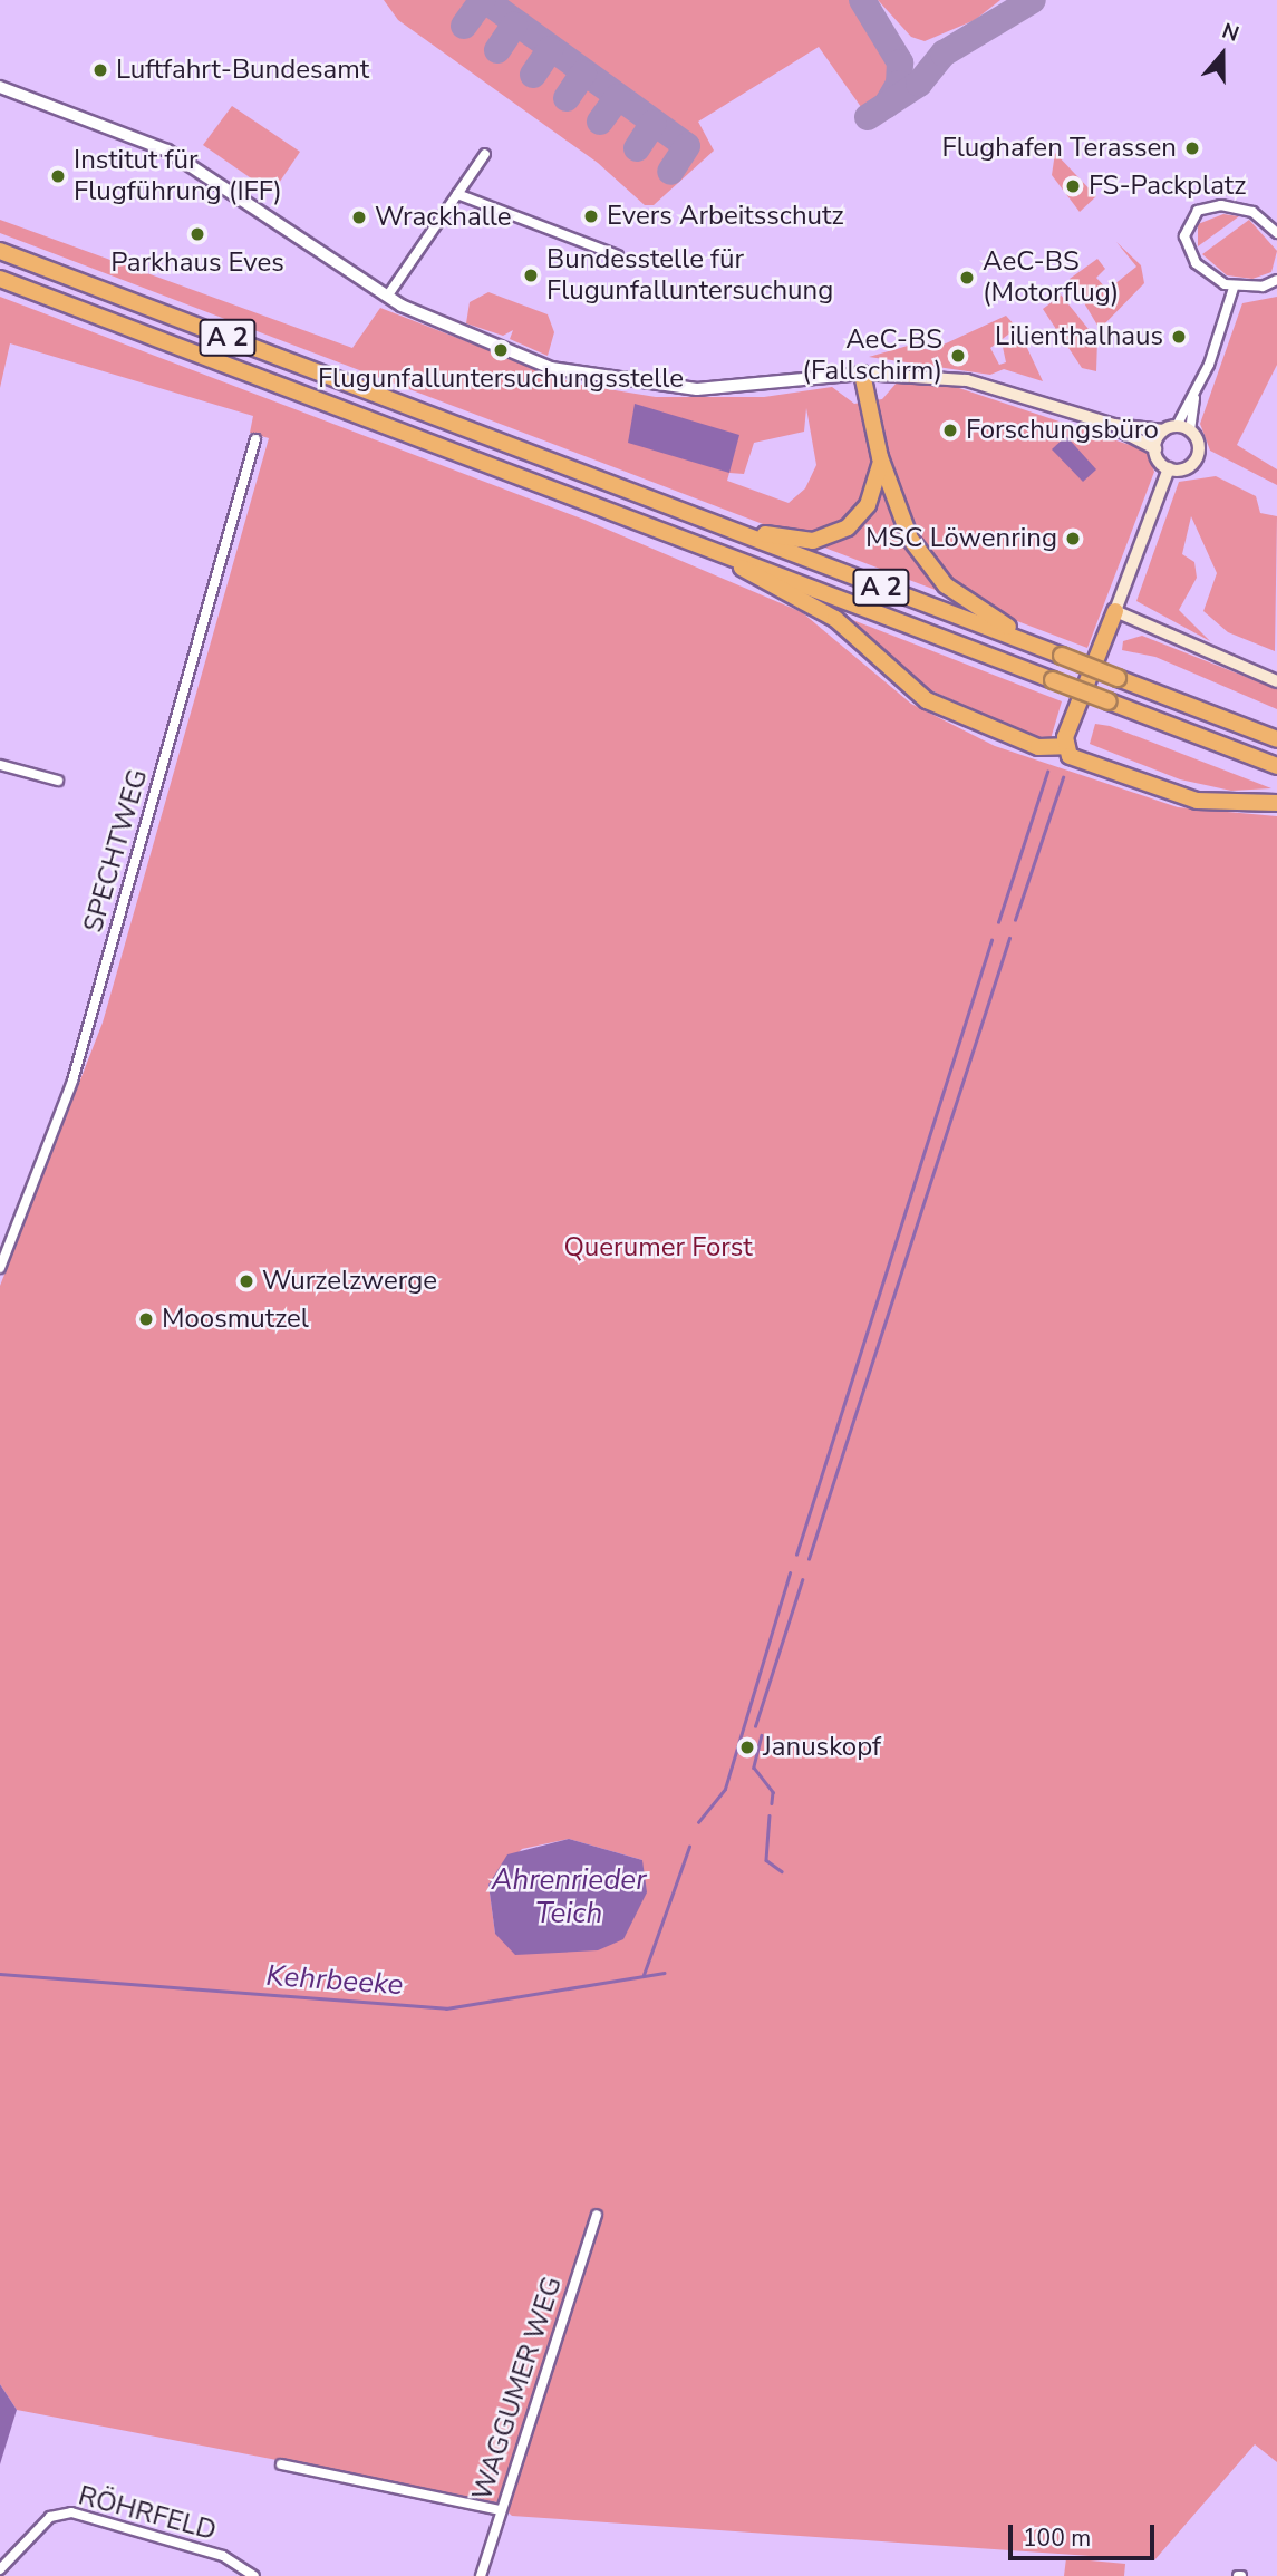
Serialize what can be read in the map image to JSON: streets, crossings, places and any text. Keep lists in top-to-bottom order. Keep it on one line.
{"streets":{"highway":["A 2"],"street":["SPECHTWEG","WAGGUMER WEG","RÖHRFELD"]},"water":["Ahrenrieder Teich","Kehrbeeke"],"parks":["Querumer Forst"],"places":["Luftfahrt-Bundesamt","Flughafen Terassen","Institut für Flugführung (IFF)","FS-Packplatz","Evers Arbeitsschutz","Wrackhalle","Parkhaus Eves","Bundesstelle für Flugunfalluntersuchung","AeC-BS (Motorflug)","Lilienthalhaus","Flugunfalluntersuchungsstelle","AeC-BS (Fallschirm)","Forschungsbüro","MSC Löwenring","Wurzelzwerge","Moosmutzel","Januskopf"],"scale_bar":"100 m","north":"top"}
